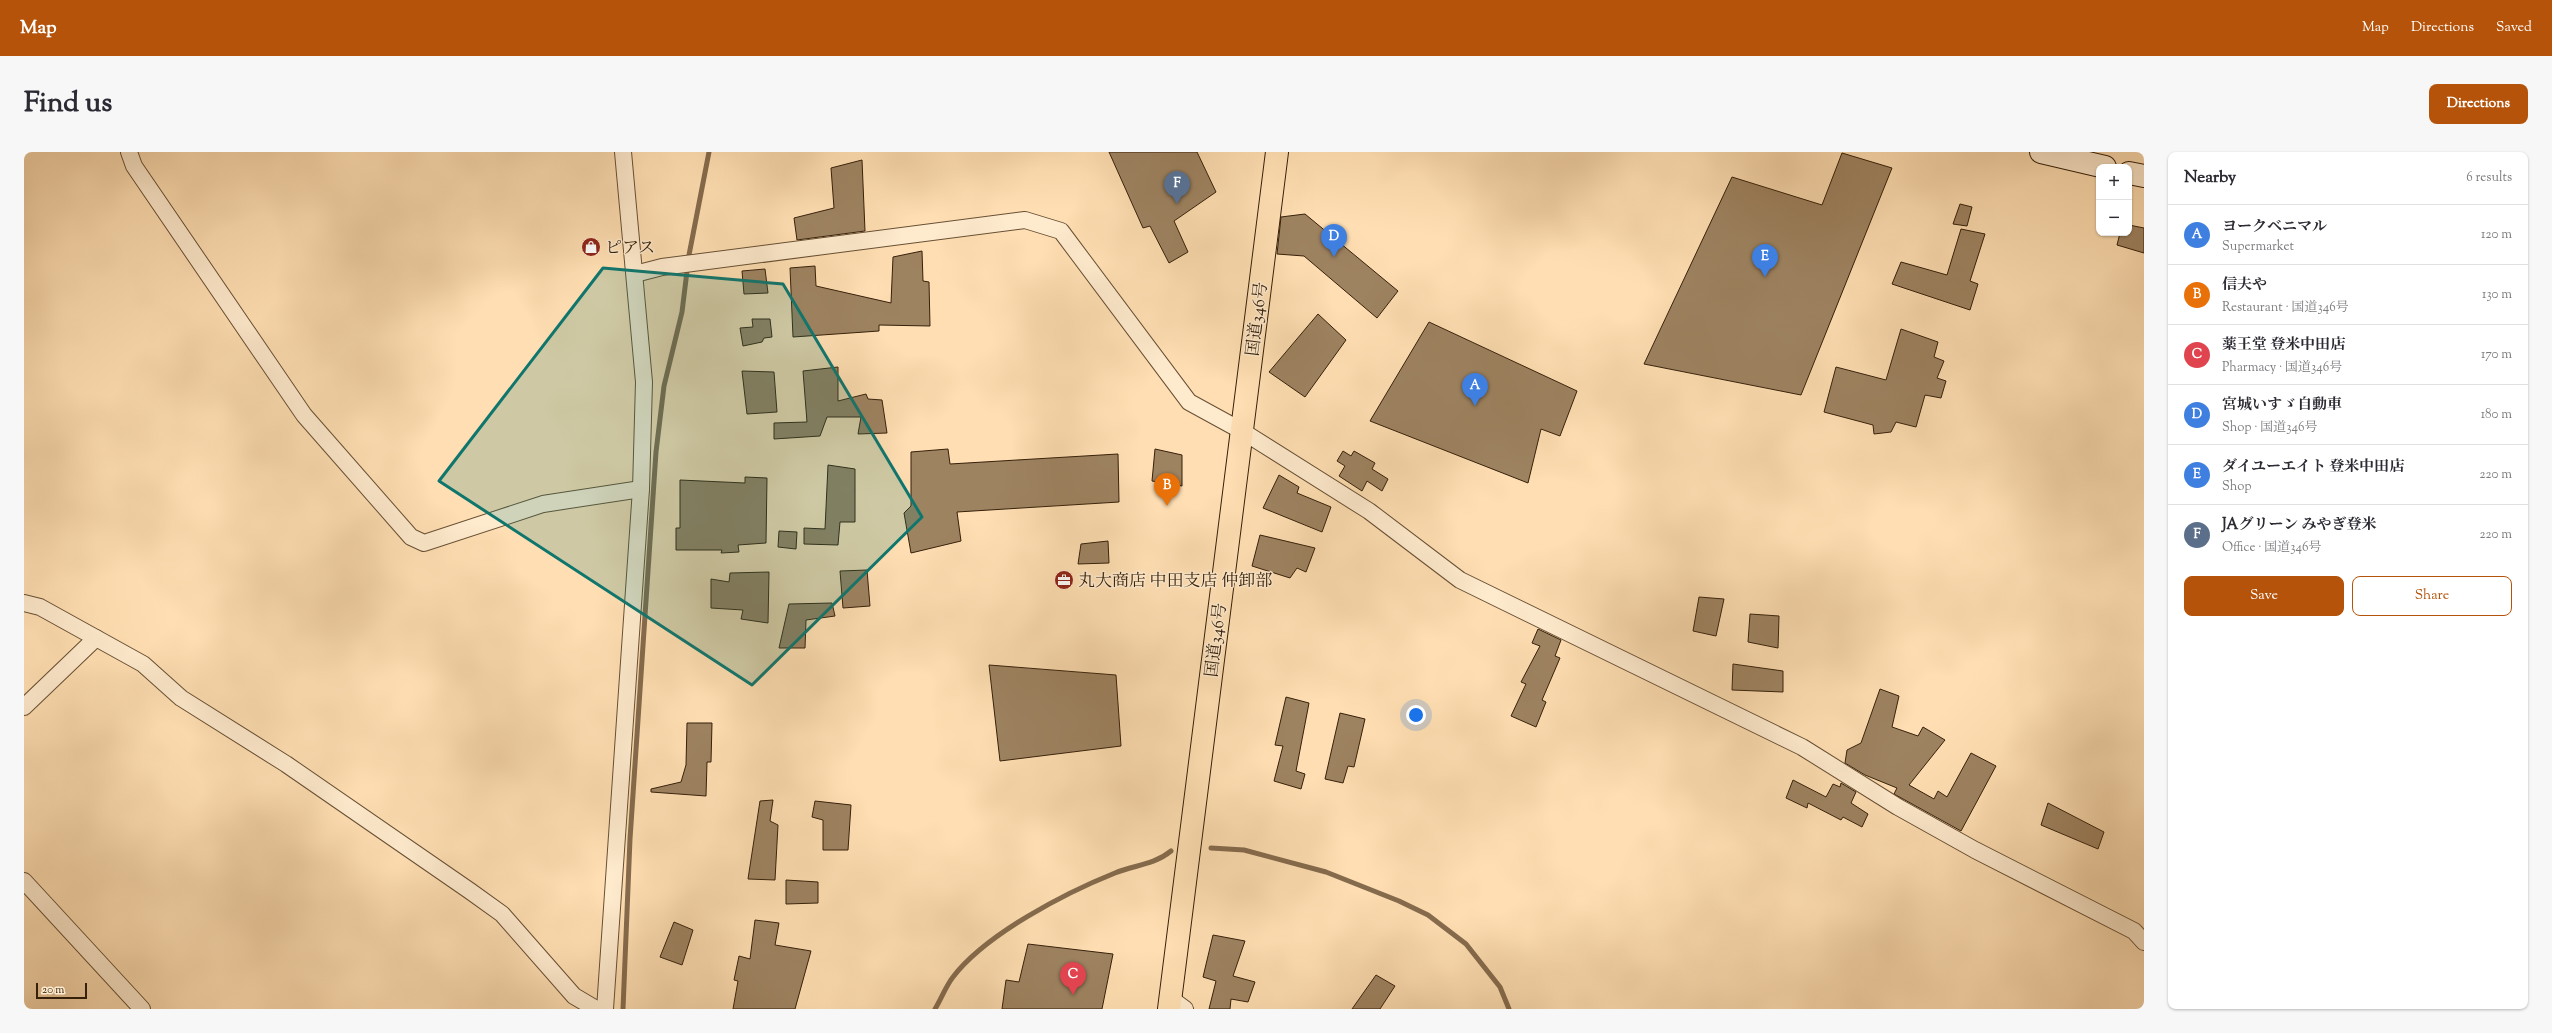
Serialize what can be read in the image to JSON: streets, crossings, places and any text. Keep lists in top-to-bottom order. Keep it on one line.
{"streets":{"highway":["国道346号"]},"places":{"shop":["ピアス"],"office":["丸大商店 中田支店 仲卸部"]},"scale_bar":"20 m","page":{"header":"Map","nav":["Map","Directions","Saved"],"title":"Find us","buttons":["Directions",["Save","Share"]],"heading":["Nearby","6 results"],"map_buttons":["+","−"],"pins":["F","D","E","A","B","C"],"list":[{"mark":"A","name":"ヨークベニマル","note":"Supermarket","value":"120 m"},{"mark":"B","name":"信夫や","note":"Restaurant · 国道346号","value":"130 m"},{"mark":"C","name":"薬王堂 登米中田店","note":"Pharmacy · 国道346号","value":"170 m"},{"mark":"D","name":"宮城いすゞ自動車","note":"Shop · 国道346号","value":"180 m"},{"mark":"E","name":"ダイユーエイト 登米中田店","note":"Shop","value":"220 m"},{"mark":"F","name":"JAグリーン みやぎ登米","note":"Office · 国道346号","value":"220 m"}],"scale":"20 m"}}
